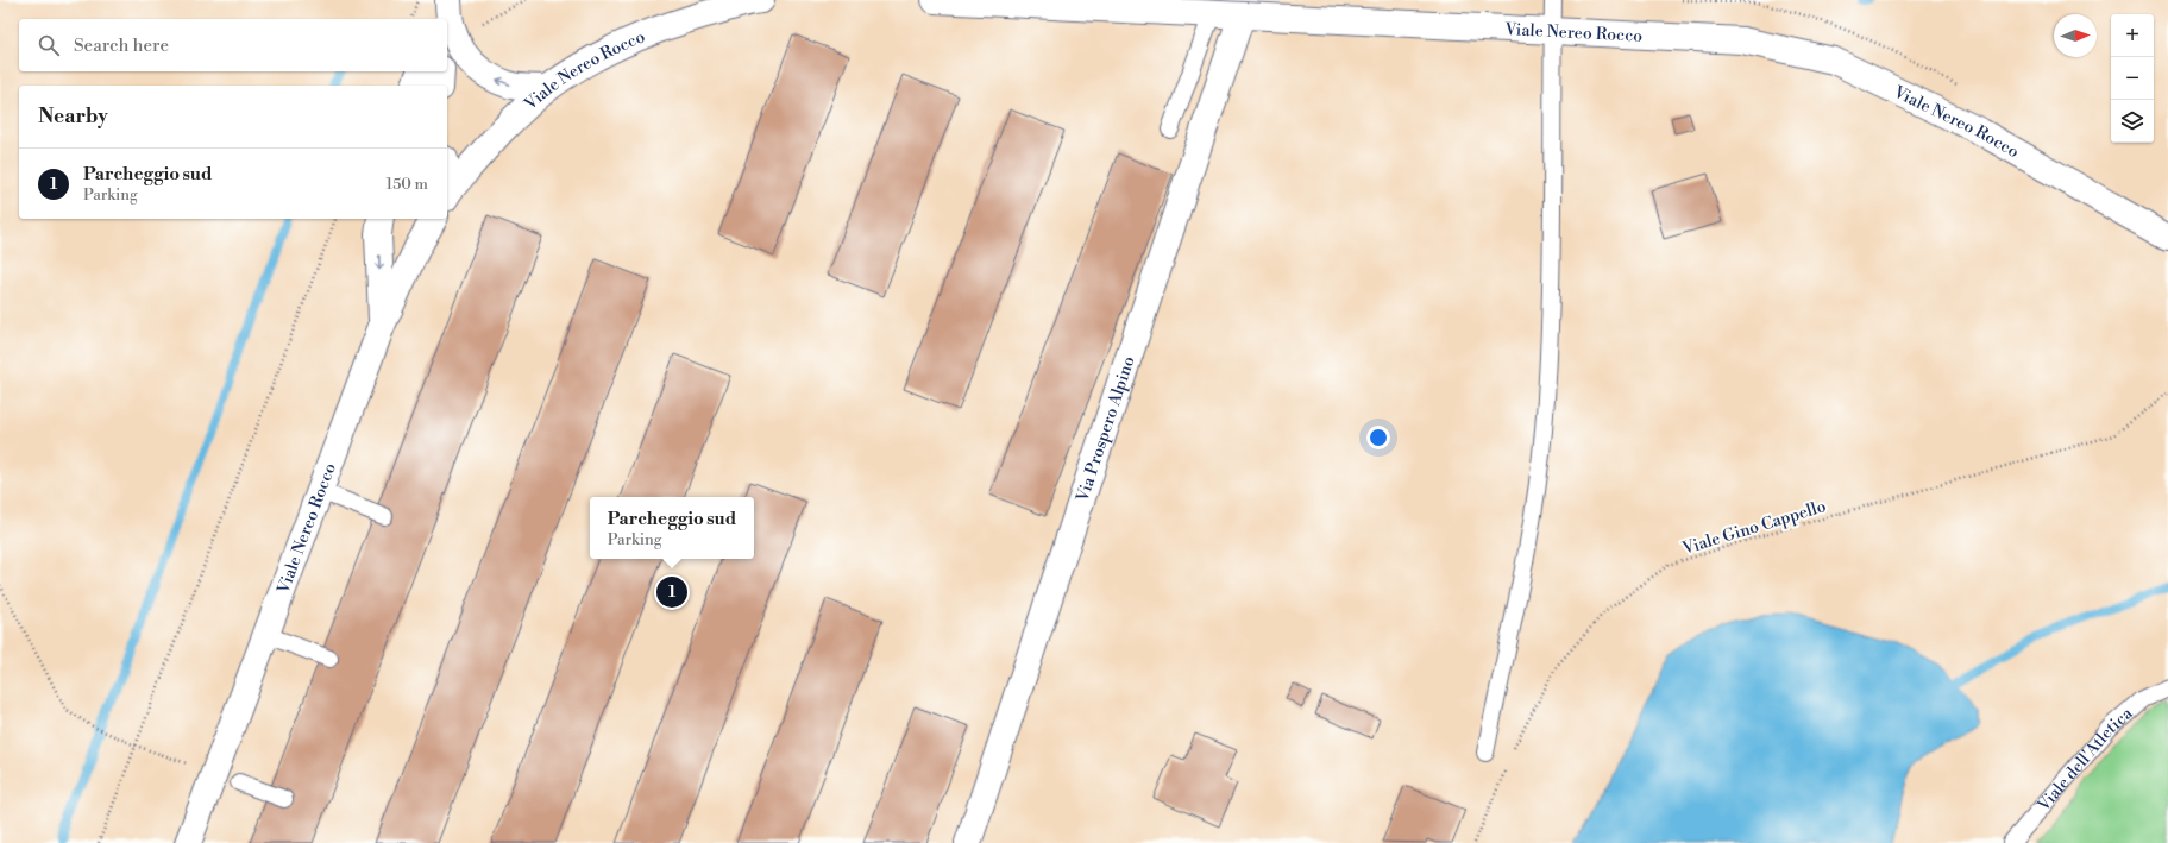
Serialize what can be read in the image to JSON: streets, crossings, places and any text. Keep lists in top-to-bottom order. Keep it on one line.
{"streets":{"street":["Viale Nereo Rocco","Via Prospero Alpino"],"lane":["Viale dell'Atletica"],"path":["Viale Gino Cappello"]},"crossings":[["Viale Nereo Rocco","Via Prospero Alpino"]],"north":"right","page":{"map_buttons":["+","−"],"search":"Search here","heading":"Nearby","list":[{"mark":"1","name":"Parcheggio sud","note":"Parking","value":"150 m"}],"popup":["Parcheggio sud","Parking"],"pins":"1"}}
